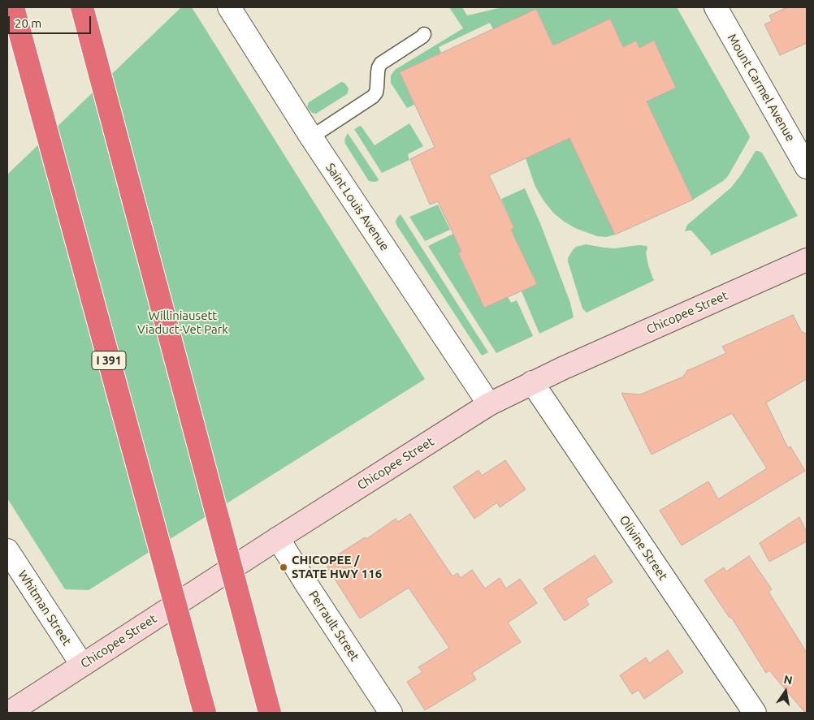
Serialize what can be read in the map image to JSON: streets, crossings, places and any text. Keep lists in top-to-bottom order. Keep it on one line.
{"streets":{"highway":["I 391"],"main road":["Chicopee Street"],"street":["Mount Carmel Avenue","Saint Louis Avenue","Olivine Street","Whitman Street","Perrault Street"]},"crossings":[["Saint Louis Avenue","Chicopee Street"],["Chicopee Street","Olivine Street"],["Chicopee Street","Whitman Street"],["Chicopee Street","Perrault Street"]],"parks":["Williniausett Viaduct-Vet Park"],"places":["CHICOPEE / STATE HWY 116"],"scale_bar":"20 m","north":"top"}
